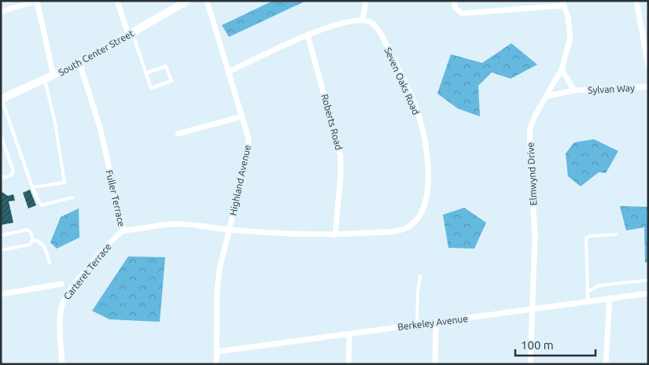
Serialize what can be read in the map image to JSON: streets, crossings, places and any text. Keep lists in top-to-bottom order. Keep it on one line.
{"streets":{"main road":["South Center Street"],"street":["Seven Oaks Road","Sylvan Way","Roberts Road","Elmwynd Drive","Highland Avenue","Fuller Terrace","Carteret Terrace","Berkeley Avenue"]},"crossings":[["South Center Street","Fuller Terrace"],["Seven Oaks Road","Roberts Road"],["Seven Oaks Road","Highland Avenue"],["Seven Oaks Road","Fuller Terrace"],["Sylvan Way","Elmwynd Drive"],["Elmwynd Drive","Berkeley Avenue"],["Highland Avenue","Fuller Terrace"],["Highland Avenue","Berkeley Avenue"],["Fuller Terrace","Carteret Terrace"]],"scale_bar":"100 m"}
